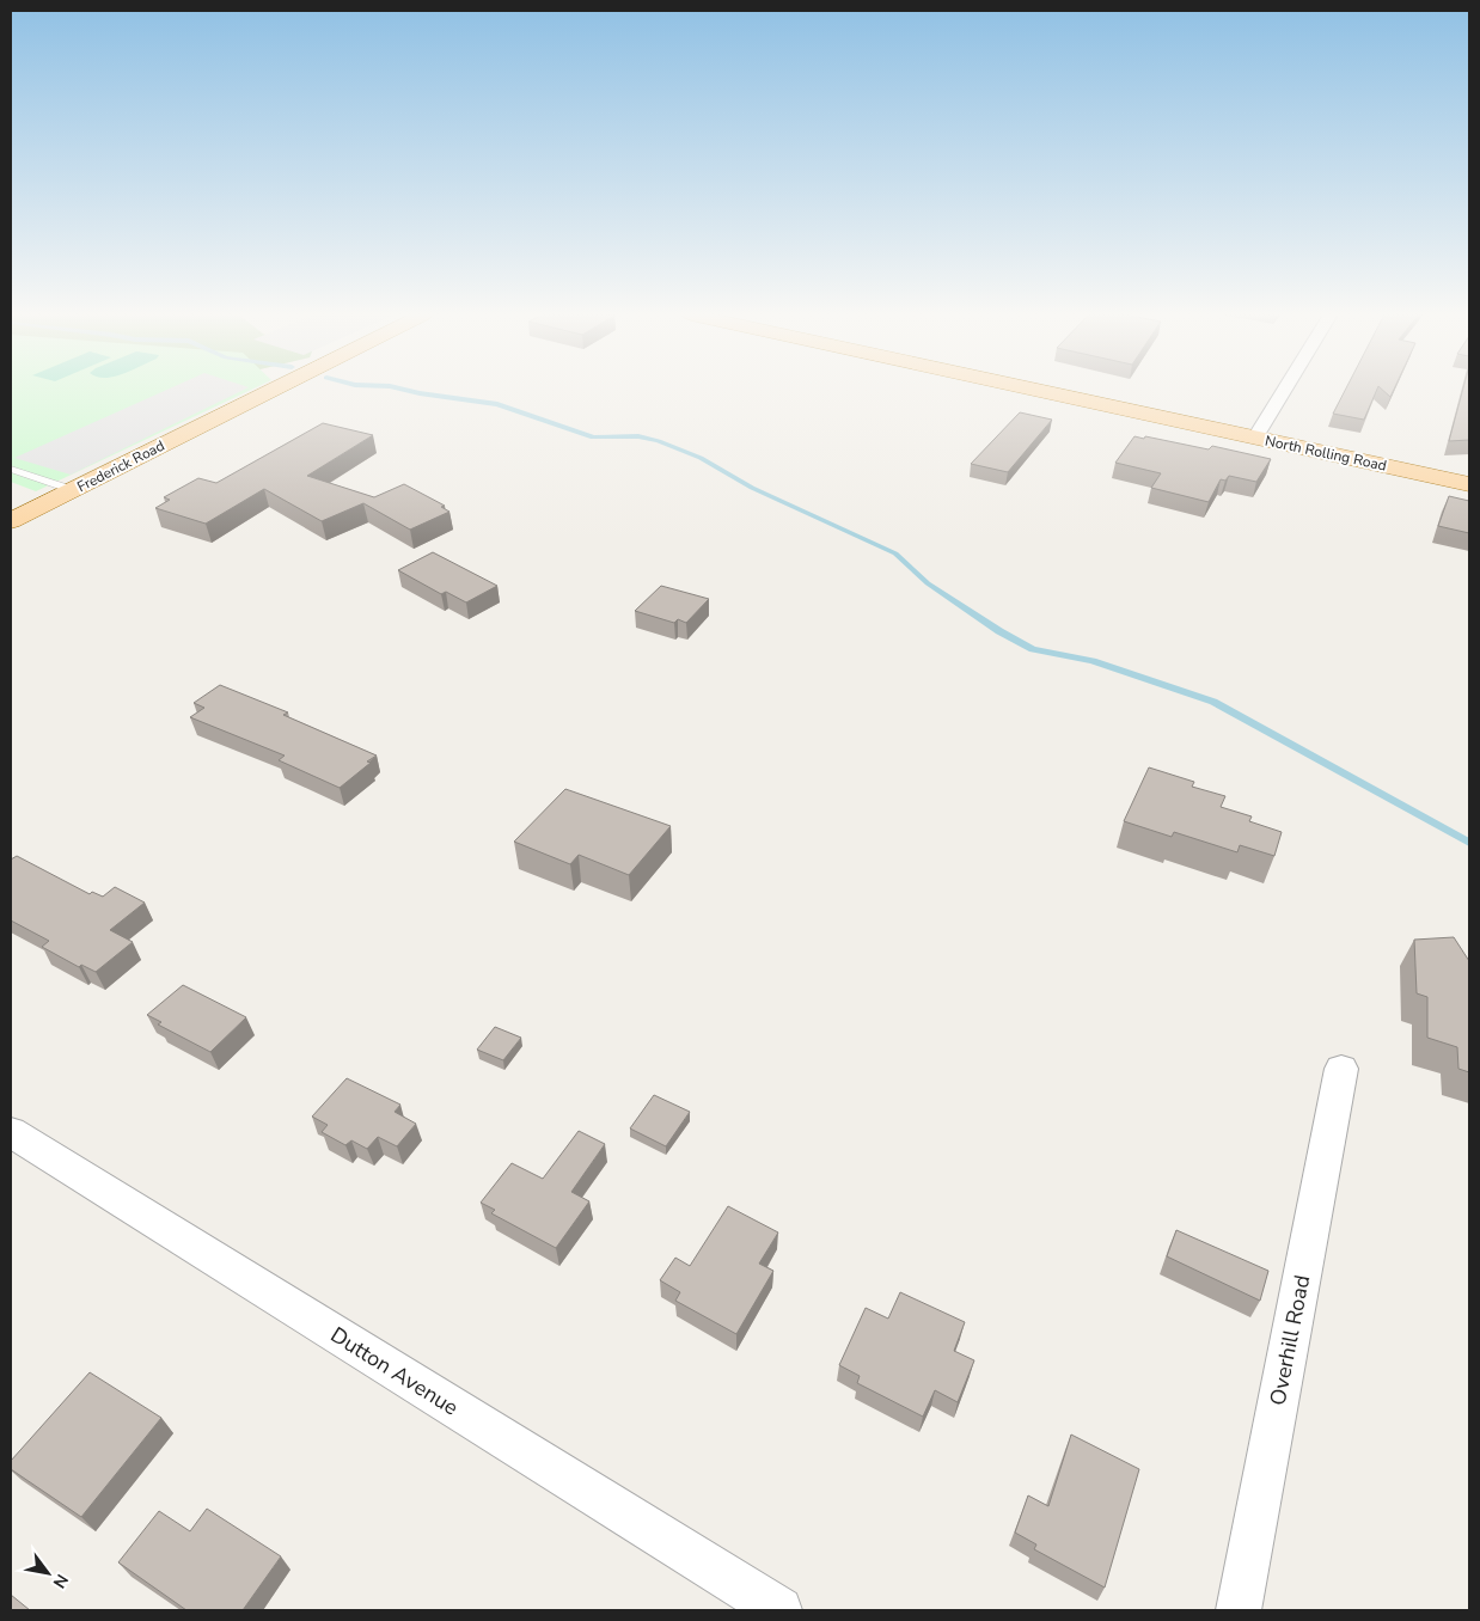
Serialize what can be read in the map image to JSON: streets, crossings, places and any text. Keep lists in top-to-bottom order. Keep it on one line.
{"streets":{"main road":["North Rolling Road","Frederick Road"],"street":["Overhill Road","Dutton Avenue"]},"north":"bottom right"}
